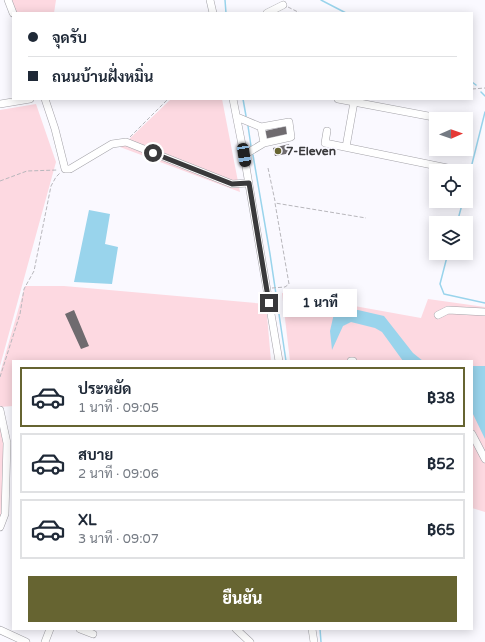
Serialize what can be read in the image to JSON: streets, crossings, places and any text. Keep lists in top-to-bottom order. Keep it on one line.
{"places":["7-Eleven"],"north":"right","page":{"banner":["จุดรับ","ถนนบ้านฝั่งหมิ่น"],"bubble":"1 นาที","list":[{"name":"ประหยัด","note":"1 นาที · 09:05","value":"฿38"},{"name":"สบาย","note":"2 นาที · 09:06","value":"฿52"},{"name":"XL","note":"3 นาที · 09:07","value":"฿65"}],"buttons":"ยืนยัน"}}
